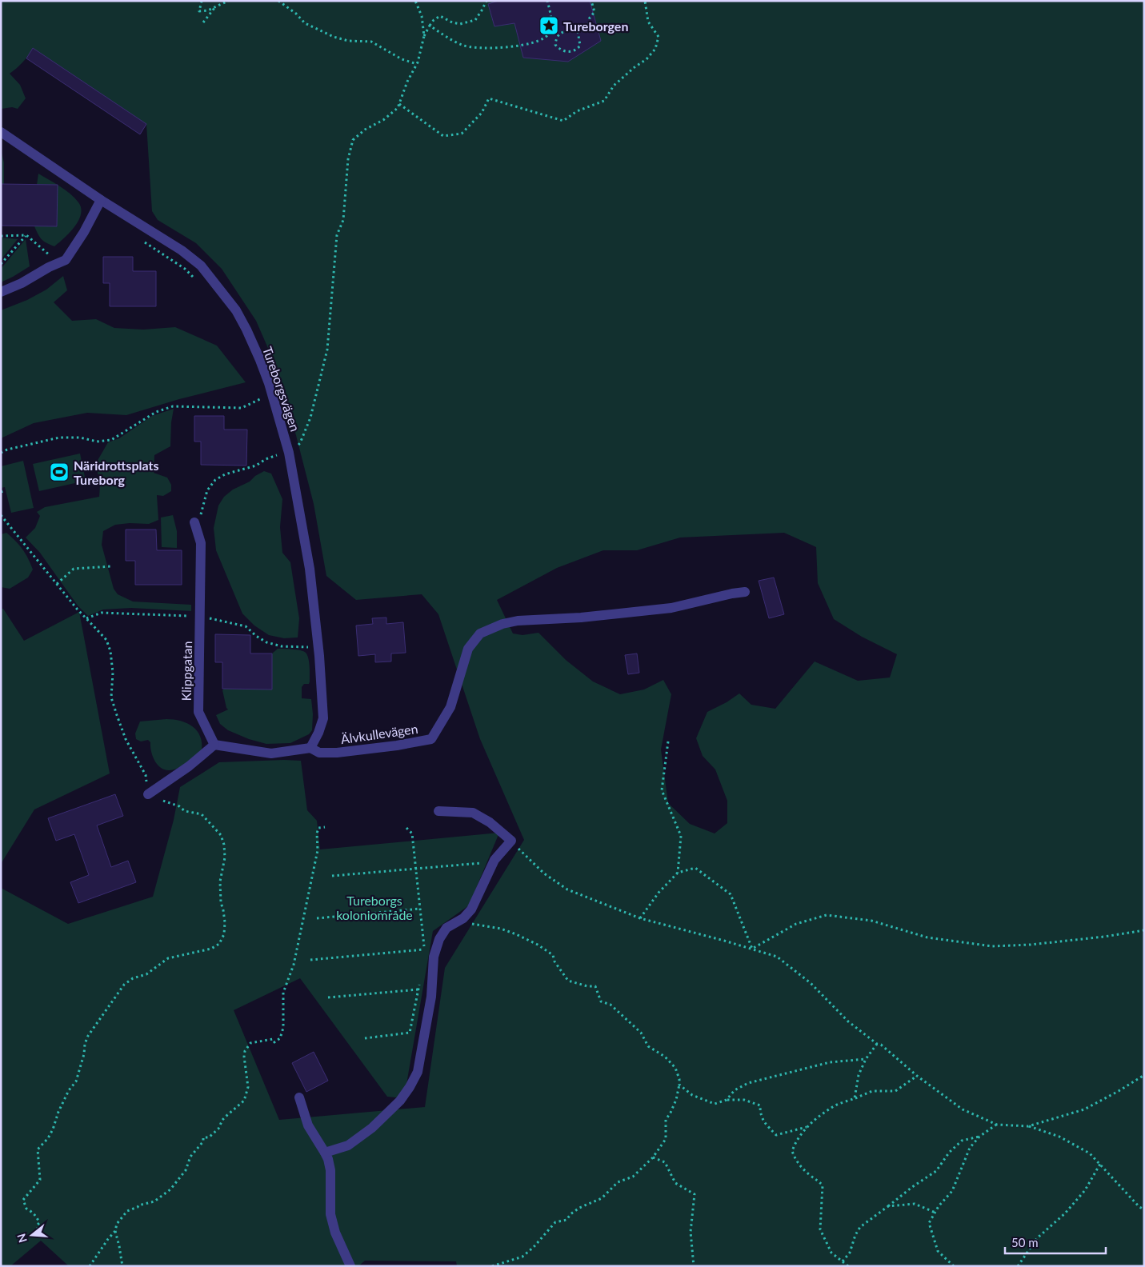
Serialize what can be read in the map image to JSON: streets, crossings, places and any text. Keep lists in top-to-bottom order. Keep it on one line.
{"streets":{"street":["Tureborgsvägen","Klippgatan","Älvkullevägen"]},"crossings":[["Tureborgsvägen","Älvkullevägen"]],"parks":["Tureborgs koloniområde"],"places":{"place":["Tureborgen"],"sports":["Näridrottsplats Tureborg"]},"scale_bar":"50 m","north":"left"}
